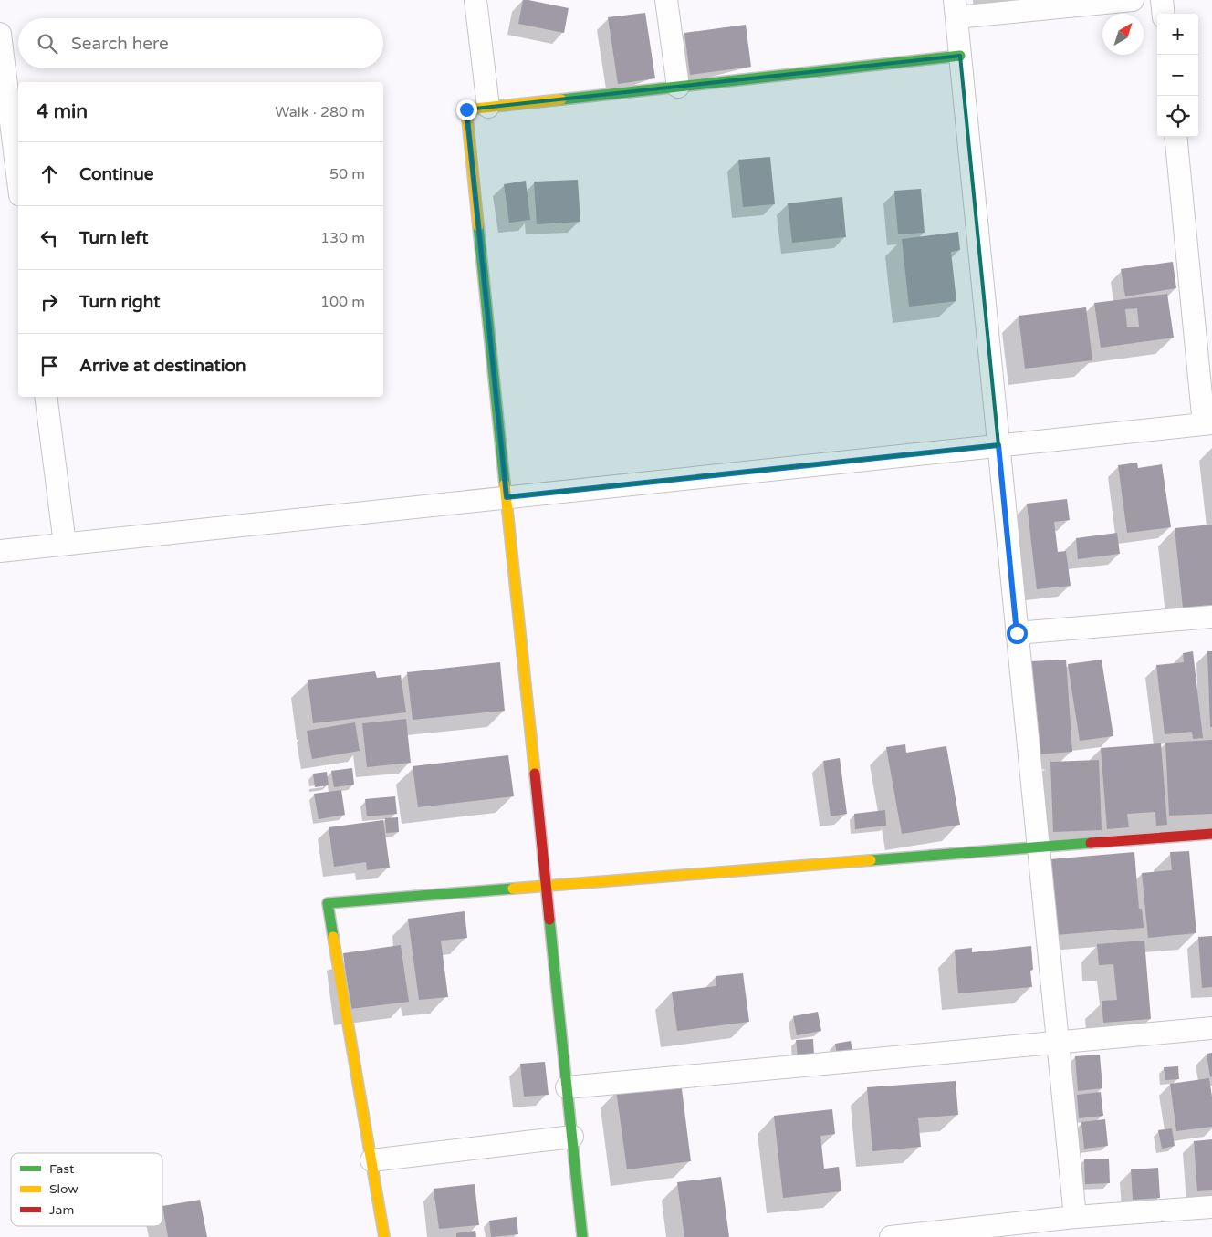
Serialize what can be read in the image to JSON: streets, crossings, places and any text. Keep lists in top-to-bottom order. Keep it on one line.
{"legend":["Fast","Slow","Jam"],"north":"top right","page":{"map_buttons":["+","−"],"search":"Search here","heading":["4 min","Walk · 280 m"],"list":[["Continue","50 m"],["Turn left","130 m"],["Turn right","100 m"],"Arrive at destination"]}}
